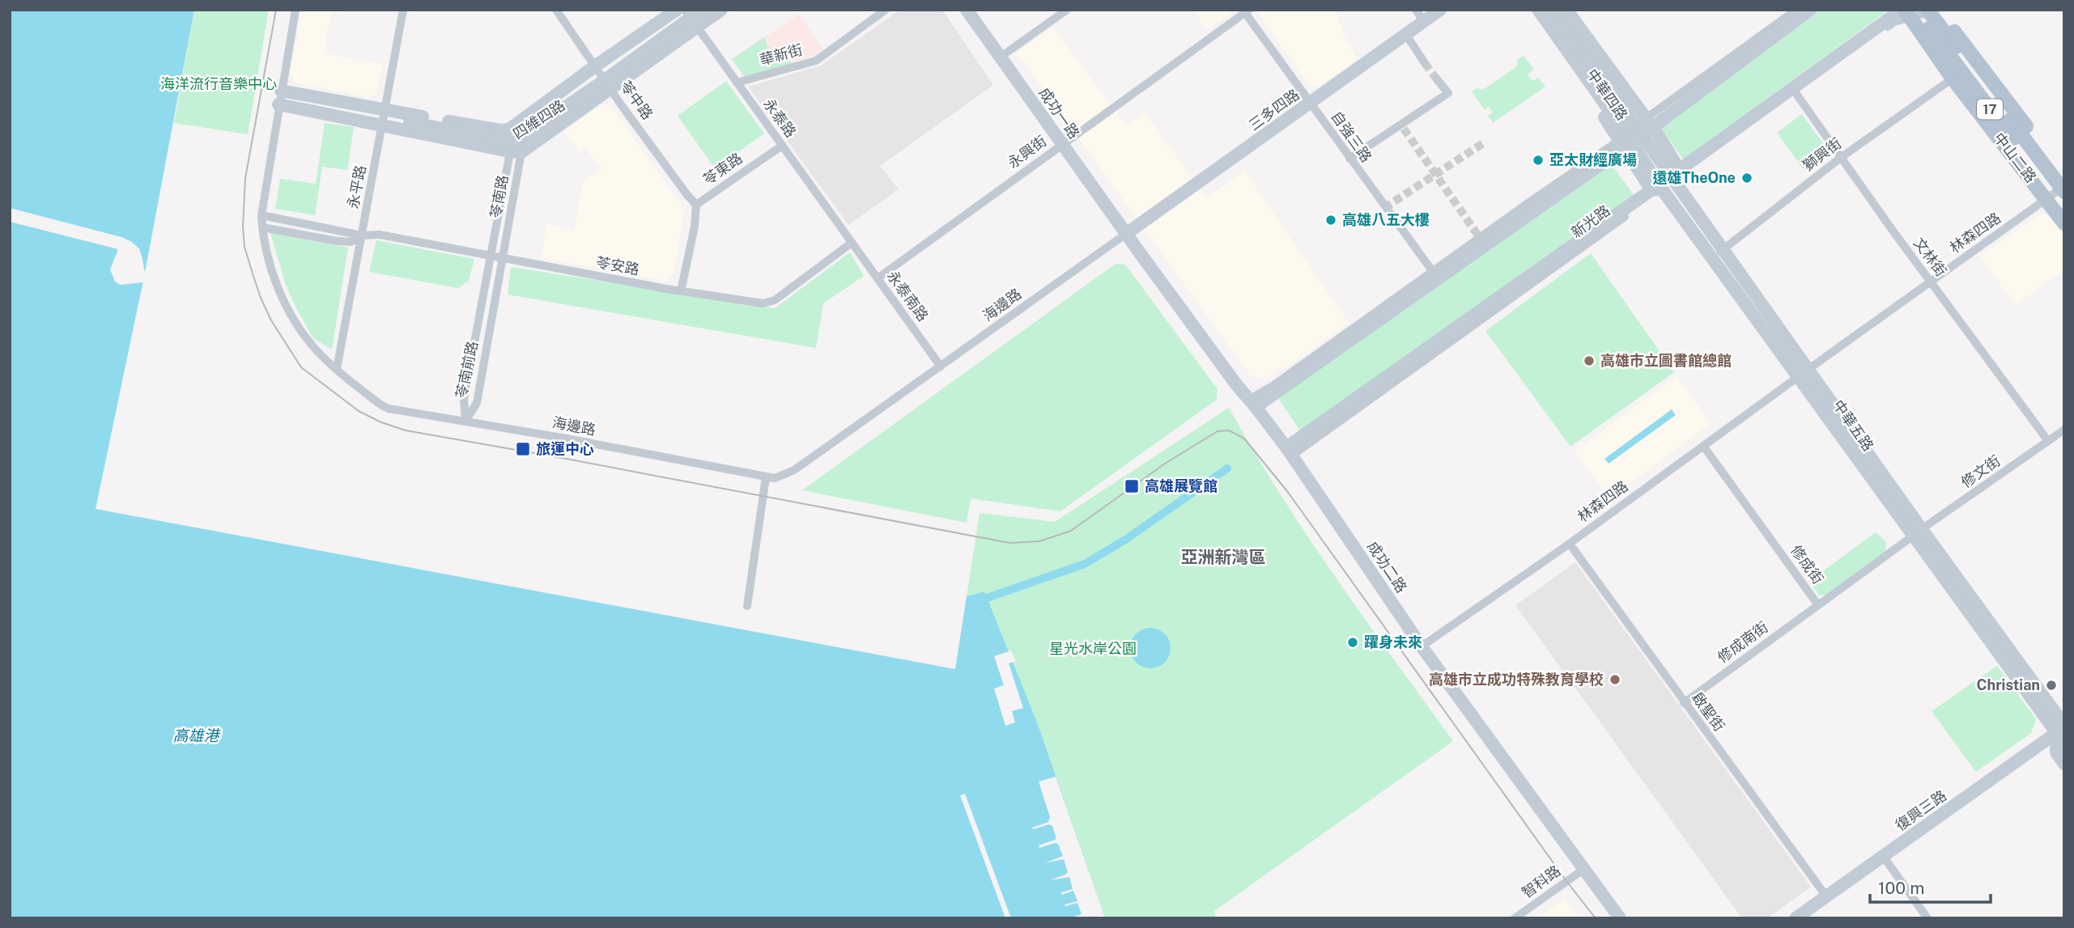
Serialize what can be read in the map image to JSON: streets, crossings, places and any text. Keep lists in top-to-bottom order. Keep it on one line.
{"streets":{"main road":["17","中山二路"],"street":["華新街","中華四路","苓中路","三多四路","成功一路","永泰路","四維四路","自強三路","永興街","獅興街","苓東路","永平路","苓南路","新光路","林森四路","文林街","苓安路","永泰南路","海邊路","苓南前路","中華五路","修文街","修成街","成功二路","修成南街","啟聖街","復興三路","智科路"]},"crossings":[["華新街","永泰路"],["中華四路","新光路"],["中華四路","中華五路"],["苓中路","四維四路"],["苓中路","苓東路"],["三多四路","成功一路"],["三多四路","自強三路"],["三多四路","海邊路"],["三多四路","成功二路"],["成功一路","永興街"],["成功一路","海邊路"],["成功一路","成功二路"],["永泰路","四維四路"],["永泰路","苓東路"],["永泰路","苓安路"],["永泰路","永泰南路"],["四維四路","永平路"],["四維四路","苓南路"],["四維四路","海邊路"],["自強三路","永興街"],["永興街","永泰南路"],["獅興街","中山二路"],["獅興街","文林街"],["獅興街","中華五路"],["中山二路","新光路"],["中山二路","林森四路"],["苓東路","苓安路"],["永平路","苓安路"],["永平路","海邊路"],["苓南路","苓安路"],["苓南路","苓南前路"],["新光路","文林街"],["新光路","中華五路"],["新光路","成功二路"],["林森四路","文林街"],["林森四路","中華五路"],["林森四路","修成街"],["林森四路","成功二路"],["林森四路","啟聖街"],["文林街","修文街"],["苓安路","永泰南路"],["苓安路","海邊路"],["苓安路","苓南前路"],["永泰南路","海邊路"],["海邊路","苓南前路"],["海邊路","成功二路"],["中華五路","修文街"],["中華五路","修成街"],["中華五路","復興三路"],["修文街","修成街"],["修成街","修成南街"],["成功二路","智科路"],["修成南街","啟聖街"],["啟聖街","復興三路"]],"districts":["亞洲新灣區"],"water":["高雄港"],"parks":["海洋流行音樂中心","星光水岸公園"],"places":{"other":["亞太財經廣場","遠雄TheOne","高雄八五大樓","高雄市立圖書館總館","躍身未來","高雄市立成功特殊教育學校","Christian"],"transit":["旅運中心","高雄展覽館"]},"scale_bar":"100 m"}
